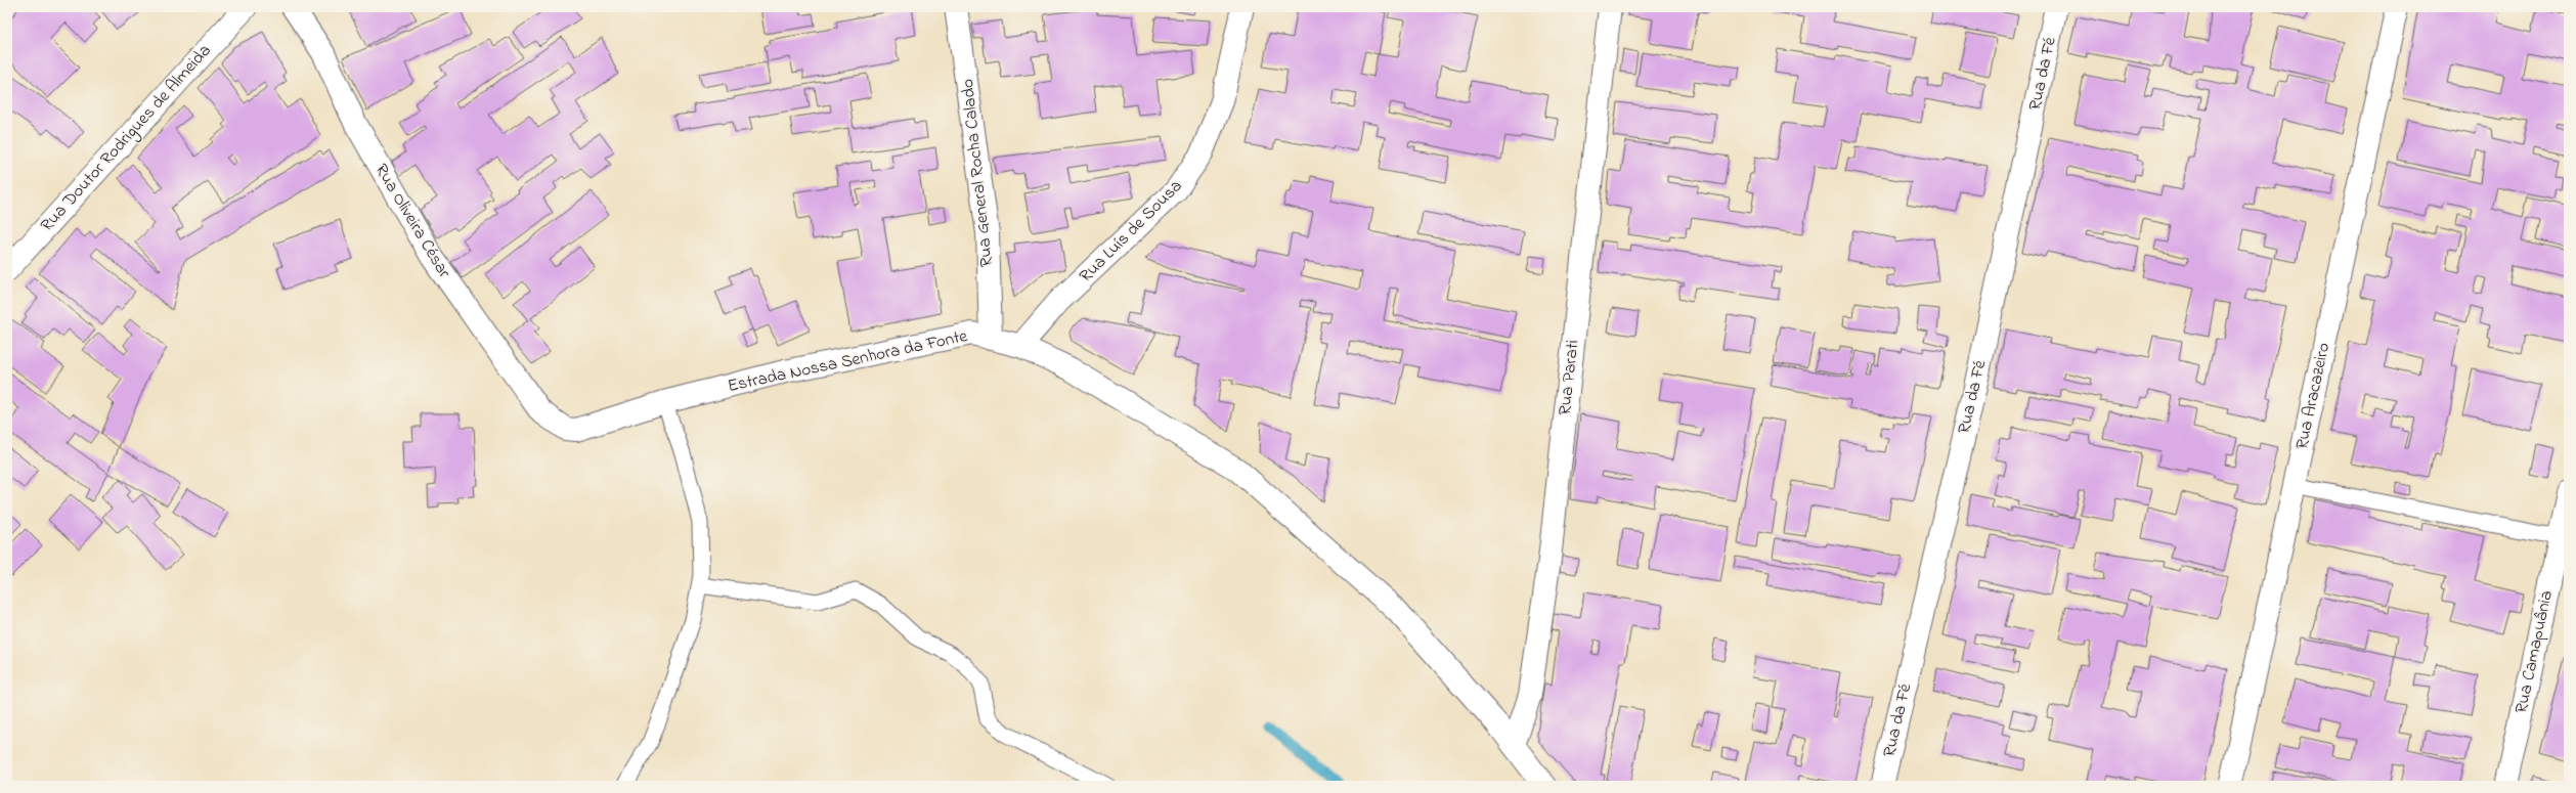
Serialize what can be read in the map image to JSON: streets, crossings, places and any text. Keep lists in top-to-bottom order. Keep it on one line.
{"streets":{"street":["Rua da Fé","Rua Doutor Rodrigues de Almeida","Rua General Rocha Calado","Rua Oliveira César","Rua Luís de Sousa","Estrada Nossa Senhora da Fonte","Rua Parati","Rua Aracazeiro","Rua Camapuânia"]},"crossings":[["Rua General Rocha Calado","Estrada Nossa Senhora da Fonte"],["Rua Oliveira César","Estrada Nossa Senhora da Fonte"],["Rua Luís de Sousa","Estrada Nossa Senhora da Fonte"],["Estrada Nossa Senhora da Fonte","Rua Parati"]]}
